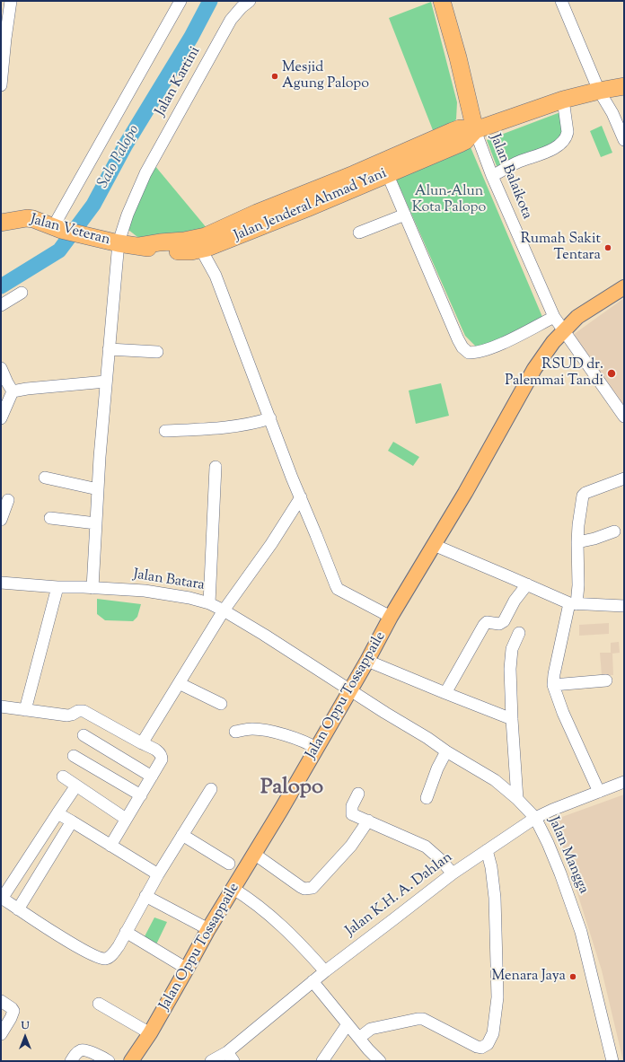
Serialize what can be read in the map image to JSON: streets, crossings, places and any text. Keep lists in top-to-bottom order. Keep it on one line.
{"streets":{"highway":["Jalan Jenderal Ahmad Yani","Jalan Veteran"],"main road":["Jalan Oppu Tossappaile"],"street":["Jalan Kartini","Jalan Balaikota","Jalan Batara","Jalan Mangga","Jalan K.H. A. Dahlan"]},"crossings":[["Jalan Kartini","Jalan Jenderal Ahmad Yani"],["Jalan Kartini","Jalan Veteran"],["Jalan Kartini","Jalan Batara"],["Jalan Balaikota","Jalan Jenderal Ahmad Yani"],["Jalan Balaikota","Jalan Oppu Tossappaile"],["Jalan Jenderal Ahmad Yani","Jalan Veteran"],["Jalan Batara","Jalan Oppu Tossappaile"],["Jalan Batara","Jalan Mangga"],["Jalan Oppu Tossappaile","Jalan Mangga"],["Jalan Mangga","Jalan K.H. A. Dahlan"]],"districts":["Palopo"],"water":["Salo Palopo"],"parks":["Alun-Alun Kota Palopo"],"places":["Mesjid Agung Palopo","Rumah Sakit Tentara","RSUD dr. Palemmai Tandi","Menara Jaya"],"north":"top"}
